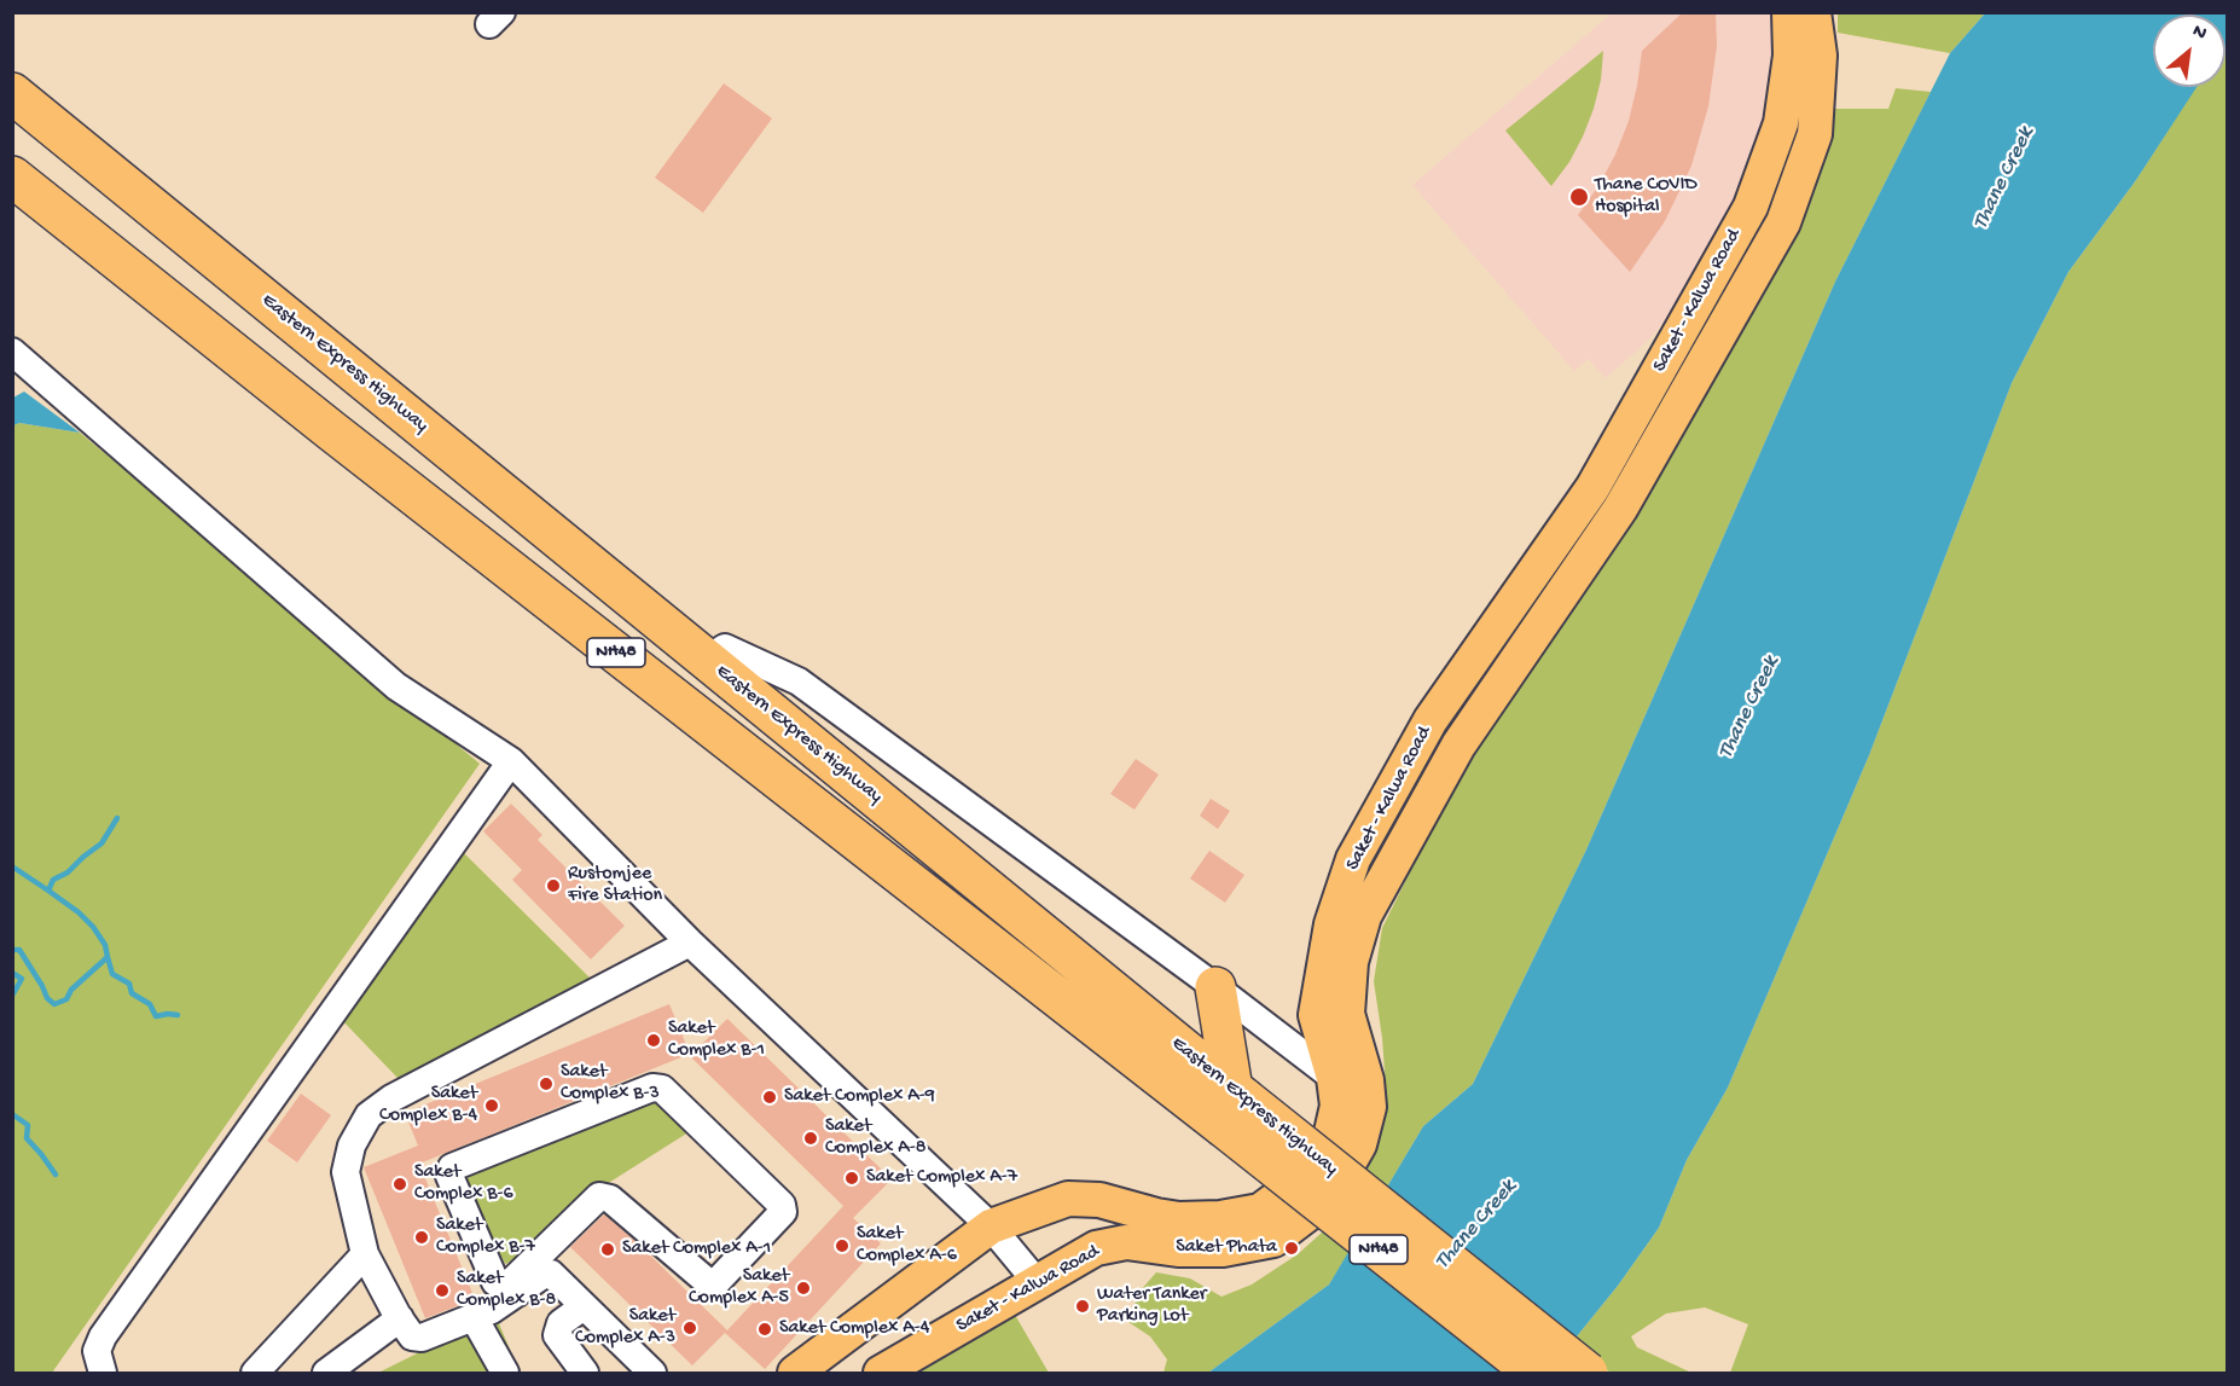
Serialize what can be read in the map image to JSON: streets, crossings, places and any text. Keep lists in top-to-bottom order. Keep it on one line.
{"streets":{"highway":["Eastern Express Highway","NH48"],"main road":["Saket - Kalwa Road"]},"water":["Thane Creek"],"places":["Thane COVID Hospital","Rustomjee Fire Station","Saket Complex B-1","Saket Complex B-3","Saket Complex A-9","Saket Complex B-4","Saket Complex A-8","Saket Complex A-7","Saket Complex B-6","Saket Complex B-7","Saket Complex A-6","Saket Phata","Saket Complex A-1","Saket Complex A-5","Saket Complex B-8","Water Tanker Parking Lot","Saket Complex A-3","Saket Complex A-4"],"north":"top right"}
